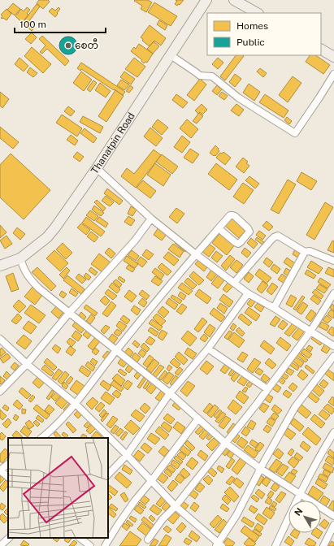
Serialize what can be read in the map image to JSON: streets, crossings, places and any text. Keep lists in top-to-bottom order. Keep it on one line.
{"streets":{"main road":["Thanatpin Road"]},"places":["စေတီ"],"legend":["Homes","Public"],"scale_bar":"100 m","north":"top left"}
